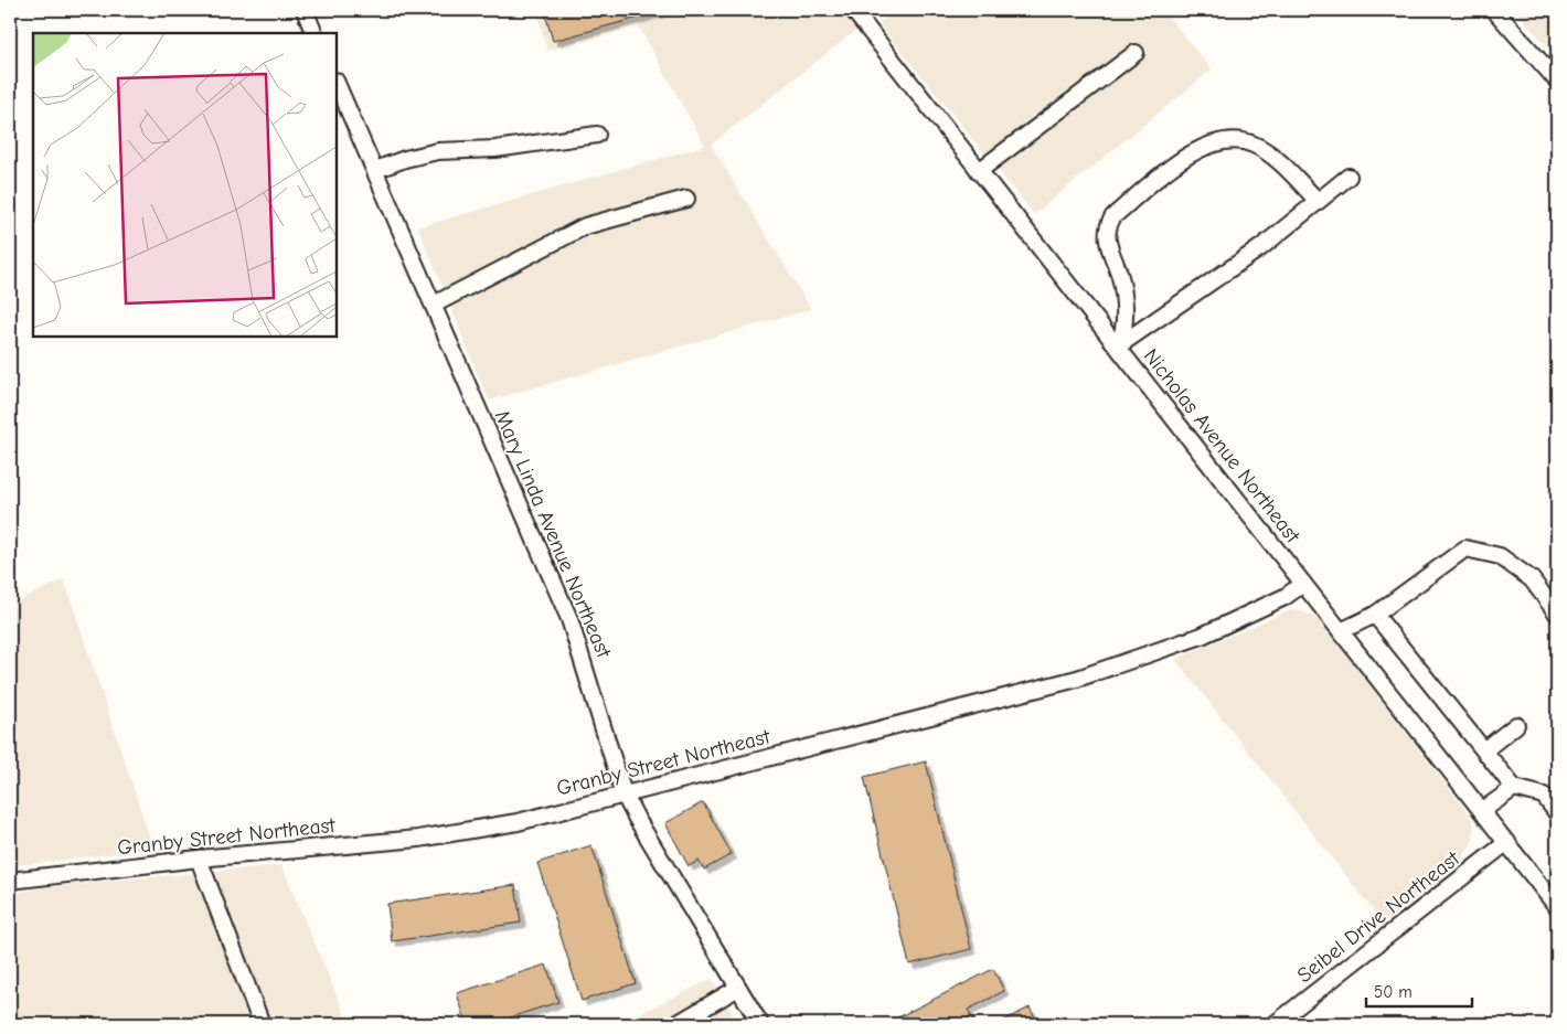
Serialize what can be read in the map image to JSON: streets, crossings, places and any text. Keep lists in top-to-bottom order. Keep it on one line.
{"streets":{"street":["Nicholas Avenue Northeast","Mary Linda Avenue Northeast","Granby Street Northeast","Seibel Drive Northeast"]},"crossings":[["Nicholas Avenue Northeast","Granby Street Northeast"],["Nicholas Avenue Northeast","Seibel Drive Northeast"],["Mary Linda Avenue Northeast","Granby Street Northeast"]],"scale_bar":"50 m"}
